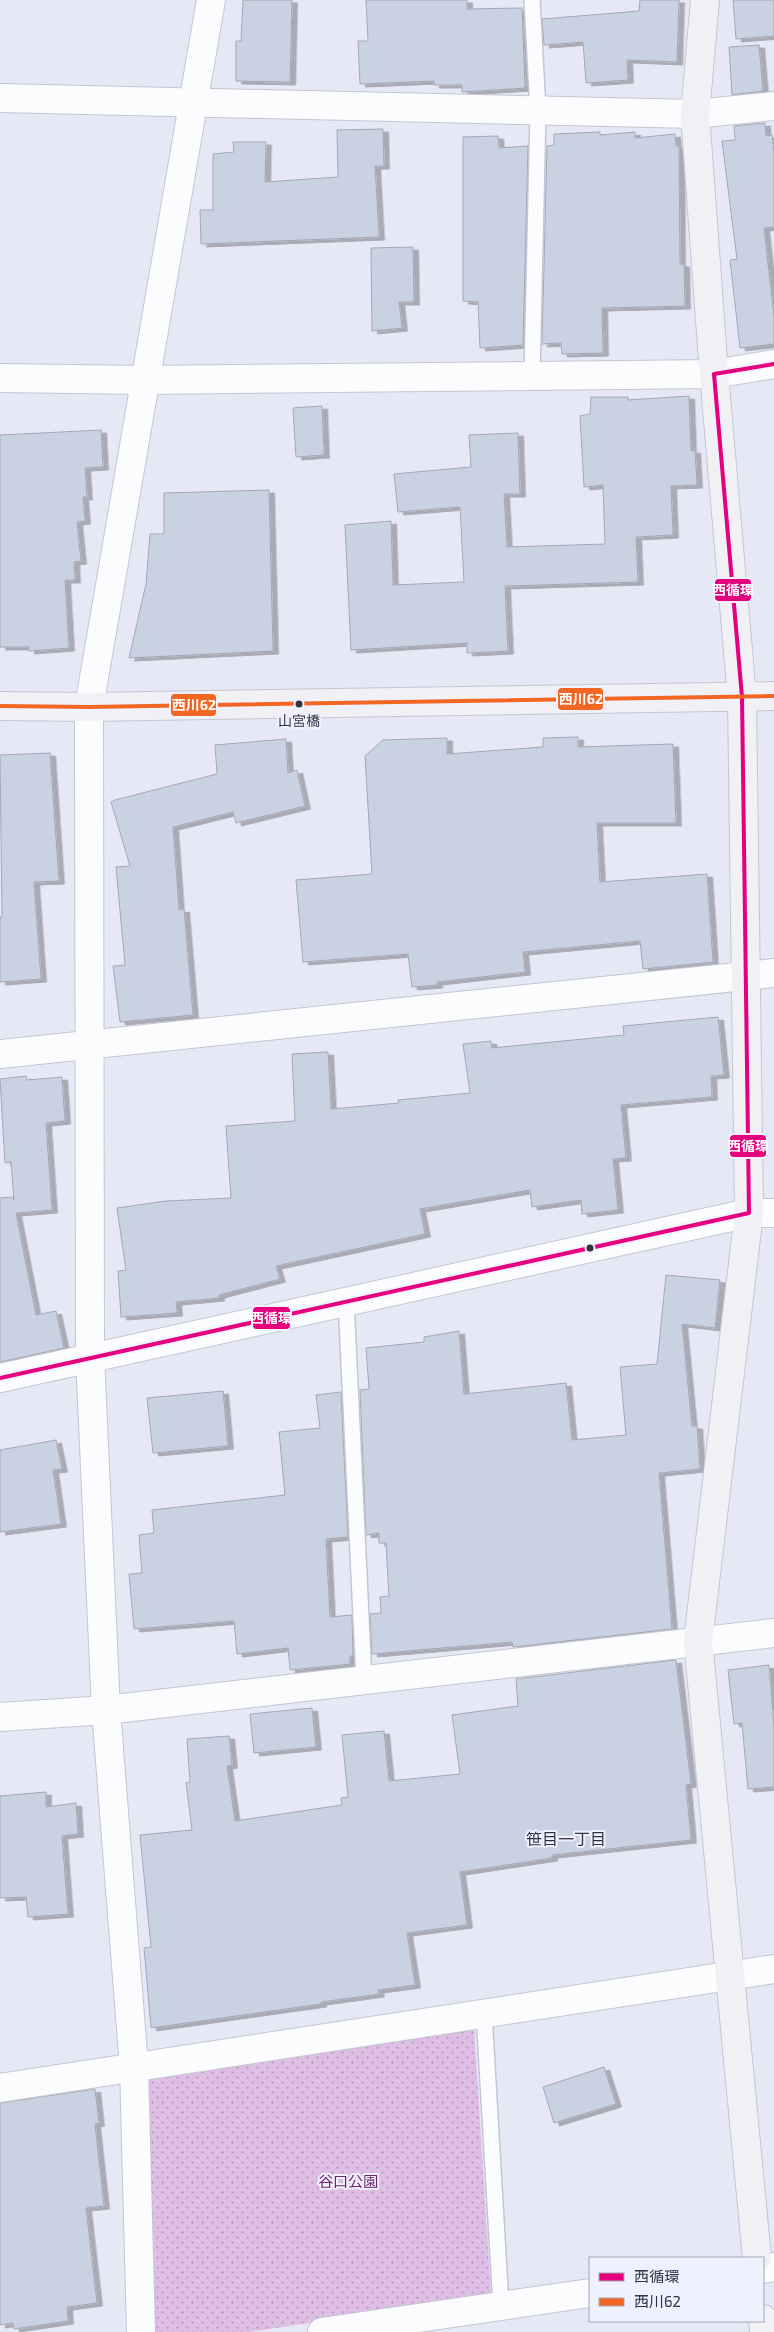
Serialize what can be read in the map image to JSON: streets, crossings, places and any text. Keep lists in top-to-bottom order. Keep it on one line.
{"districts":["笹目一丁目"],"parks":["谷口公園"],"places":["山宮橋"],"lines":["transit line 西循環","transit line 西川62"],"legend":["西循環","西川62"]}
